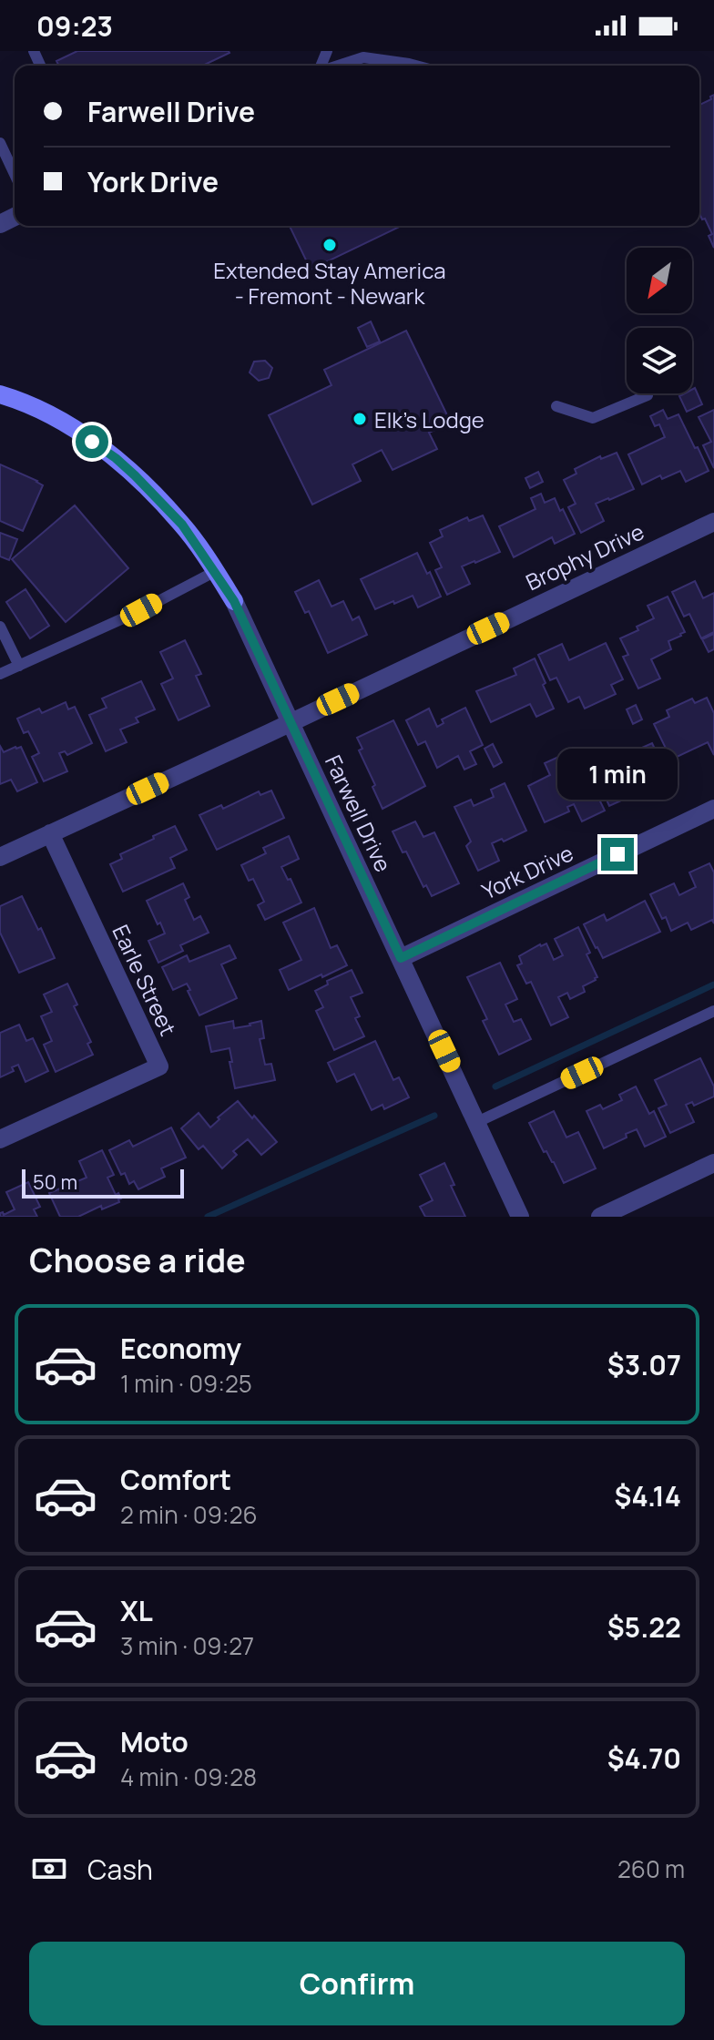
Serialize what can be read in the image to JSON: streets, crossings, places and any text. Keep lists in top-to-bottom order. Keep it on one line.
{"streets":{"street":["Brophy Drive","Farwell Drive","York Drive","Earle Street"]},"crossings":[["Brophy Drive","Farwell Drive"],["Brophy Drive","Earle Street"],["Farwell Drive","York Drive"]],"places":["Extended Stay America - Fremont - Newark","Elk's Lodge"],"scale_bar":"50 m","north":"bottom left","page":{"status":"09:23","banner":["Farwell Drive","York Drive"],"bubble":"1 min","scale":"50 m","heading":"Choose a ride","list":[{"name":"Economy","note":"1 min · 09:25","value":"$3.07"},{"name":"Comfort","note":"2 min · 09:26","value":"$4.14"},{"name":"XL","note":"3 min · 09:27","value":"$5.22"},{"name":"Moto","note":"4 min · 09:28","value":"$4.70"}],"pay":["Cash","260 m"],"buttons":"Confirm"}}
